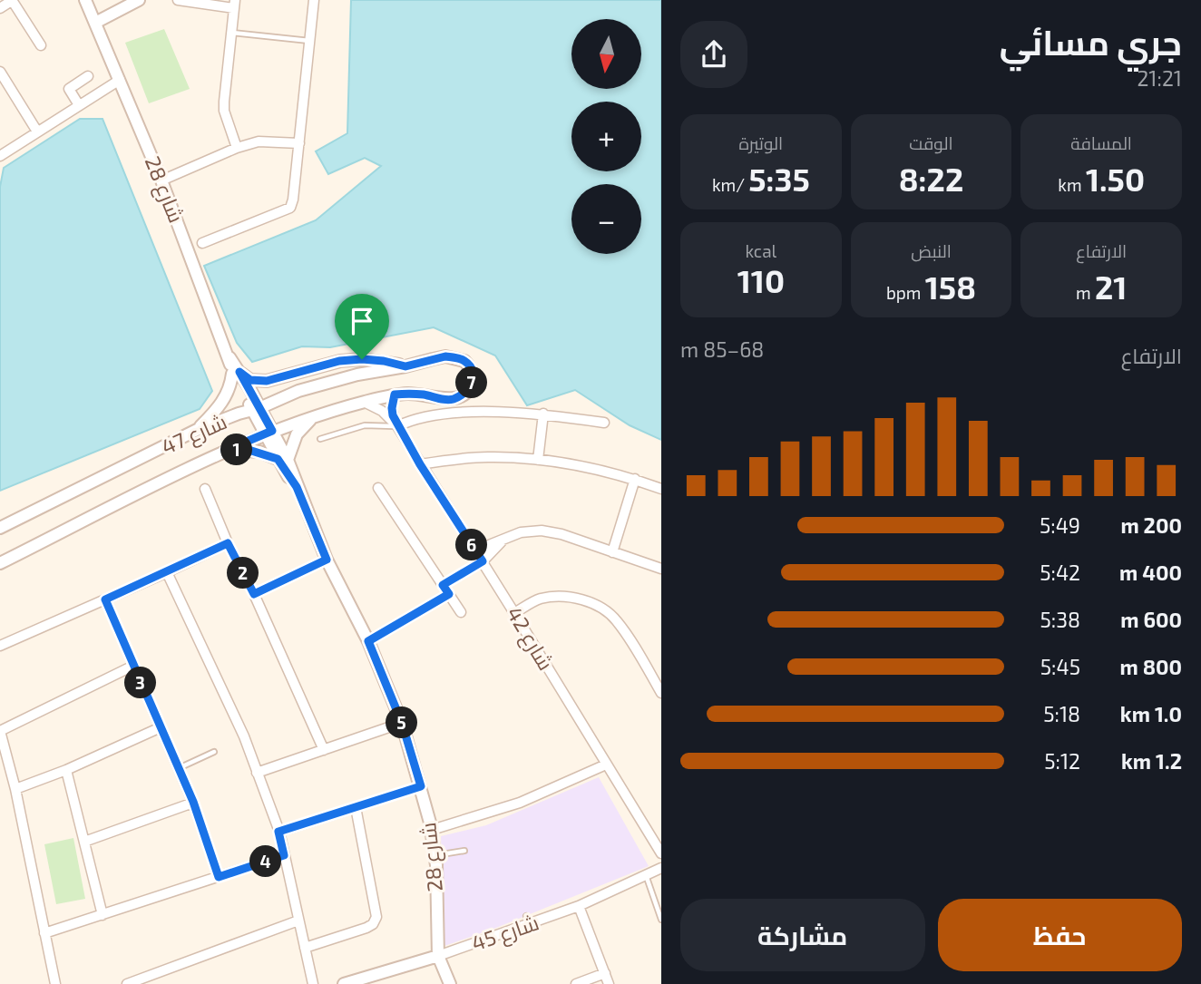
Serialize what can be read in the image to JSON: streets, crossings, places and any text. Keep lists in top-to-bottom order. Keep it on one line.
{"streets":{"street":["شارع 28","شارع 47","شارع 42","شارع 45"]},"crossings":[["شارع 28","شارع 47"],["شارع 28","شارع 45"],["شارع 47","شارع 42"]],"north":"bottom","page":{"heading":["جري مسائي","21:21"],"map_buttons":["+","−"],"stats":[["المسافة","1.50 km"],["الوقت","8:22"],["الوتيرة","5:35 /km"],["الارتفاع","21 m"],["النبض","158 bpm"],["kcal","110"]],"chart":["الارتفاع","68–85 m"],"pins":["7","1","6","2","3","5","4"],"list":[{"name":"200 m","note":"5:49"},{"name":"400 m","note":"5:42"},{"name":"600 m","note":"5:38"},{"name":"800 m","note":"5:45"},{"name":"1.0 km","note":"5:18"},{"name":"1.2 km","note":"5:12"}],"buttons":["حفظ","مشاركة"]}}
